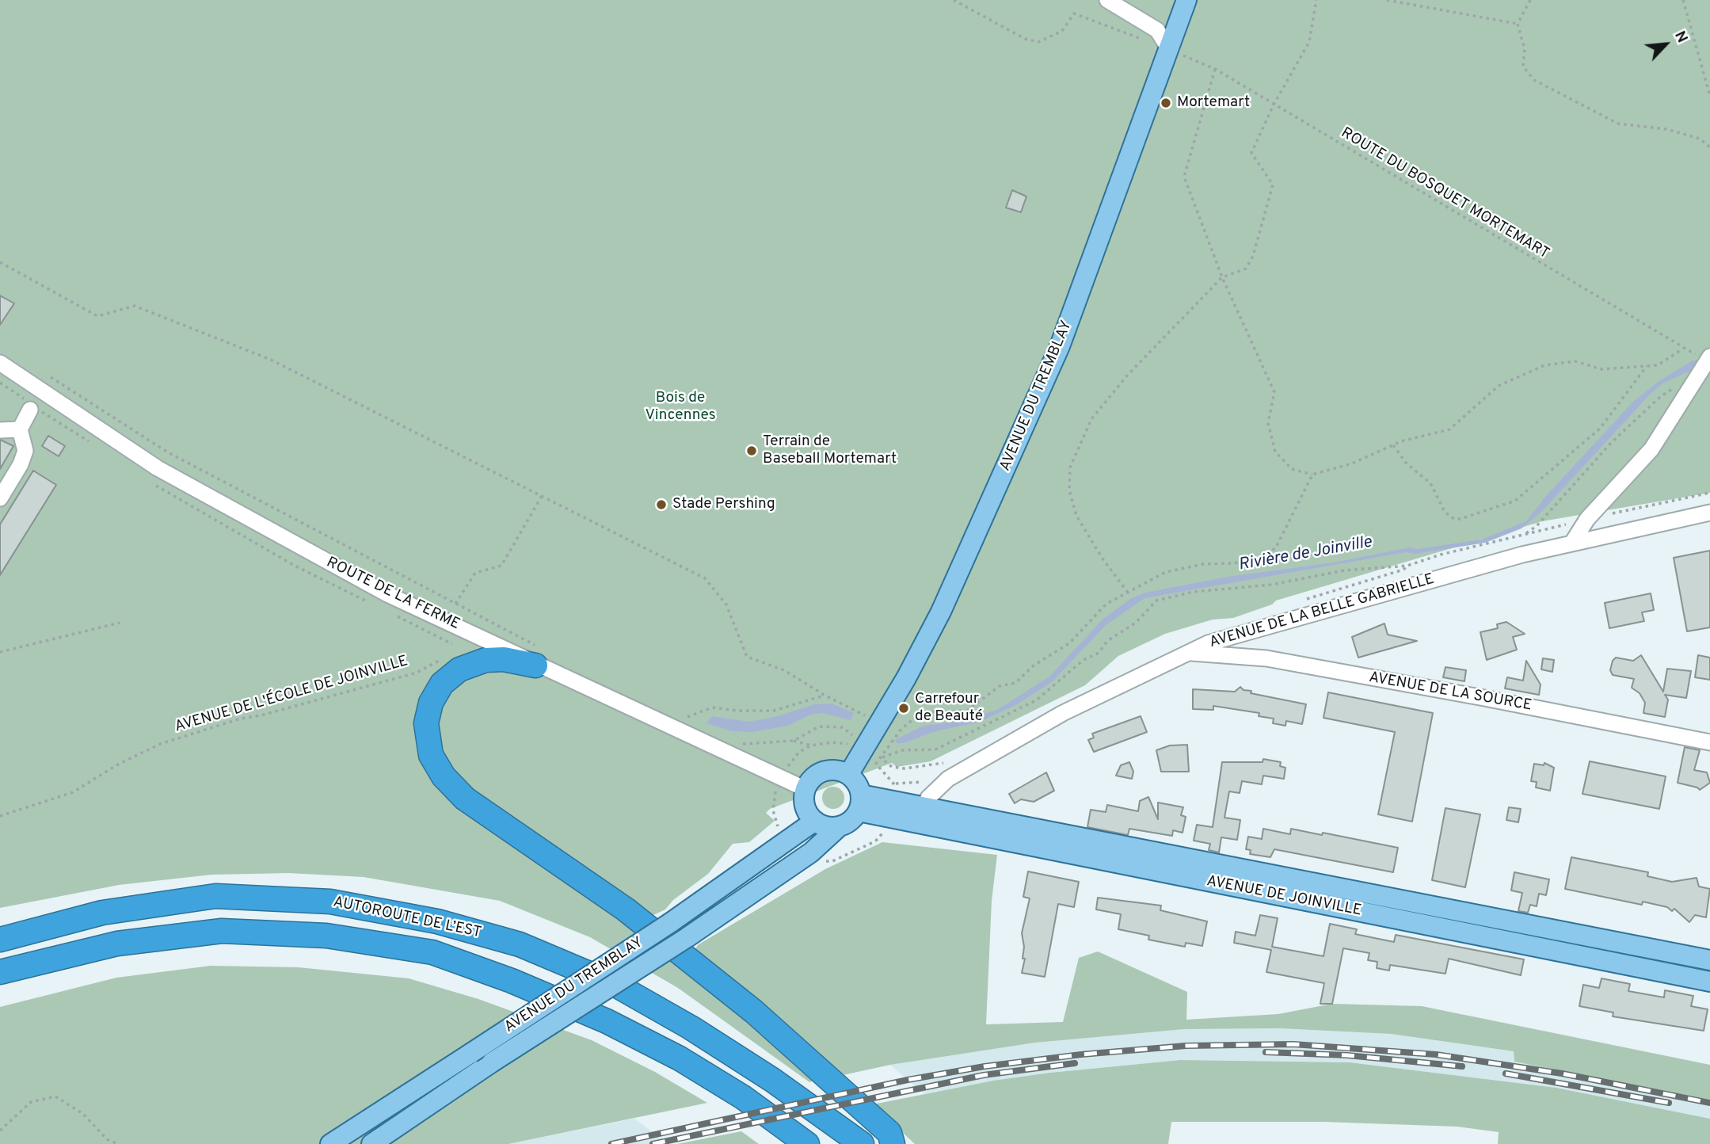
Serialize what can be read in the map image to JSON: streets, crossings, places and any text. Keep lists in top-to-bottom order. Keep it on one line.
{"streets":{"highway":["AUTOROUTE DE L’EST"],"main road":["AVENUE DU TREMBLAY","AVENUE DE JOINVILLE"],"street":["ROUTE DE LA FERME","AVENUE DE LA BELLE GABRIELLE","AVENUE DE LA SOURCE"],"path":["ROUTE DU BOSQUET MORTEMART","AVENUE DE L'ÉCOLE DE JOINVILLE"]},"crossings":[["ROUTE DU BOSQUET MORTEMART","AVENUE DU TREMBLAY"],["AVENUE DU TREMBLAY","ROUTE DE LA FERME"],["AVENUE DU TREMBLAY","AVENUE DE JOINVILLE"],["ROUTE DE LA FERME","AVENUE DE JOINVILLE"],["AVENUE DE LA BELLE GABRIELLE","AVENUE DE LA SOURCE"],["AVENUE DE LA BELLE GABRIELLE","AVENUE DE JOINVILLE"]],"water":["Rivière de Joinville"],"parks":["Bois de Vincennes"],"places":["Mortemart","Terrain de Baseball Mortemart","Stade Pershing","Carrefour de Beauté"],"north":"top right"}
